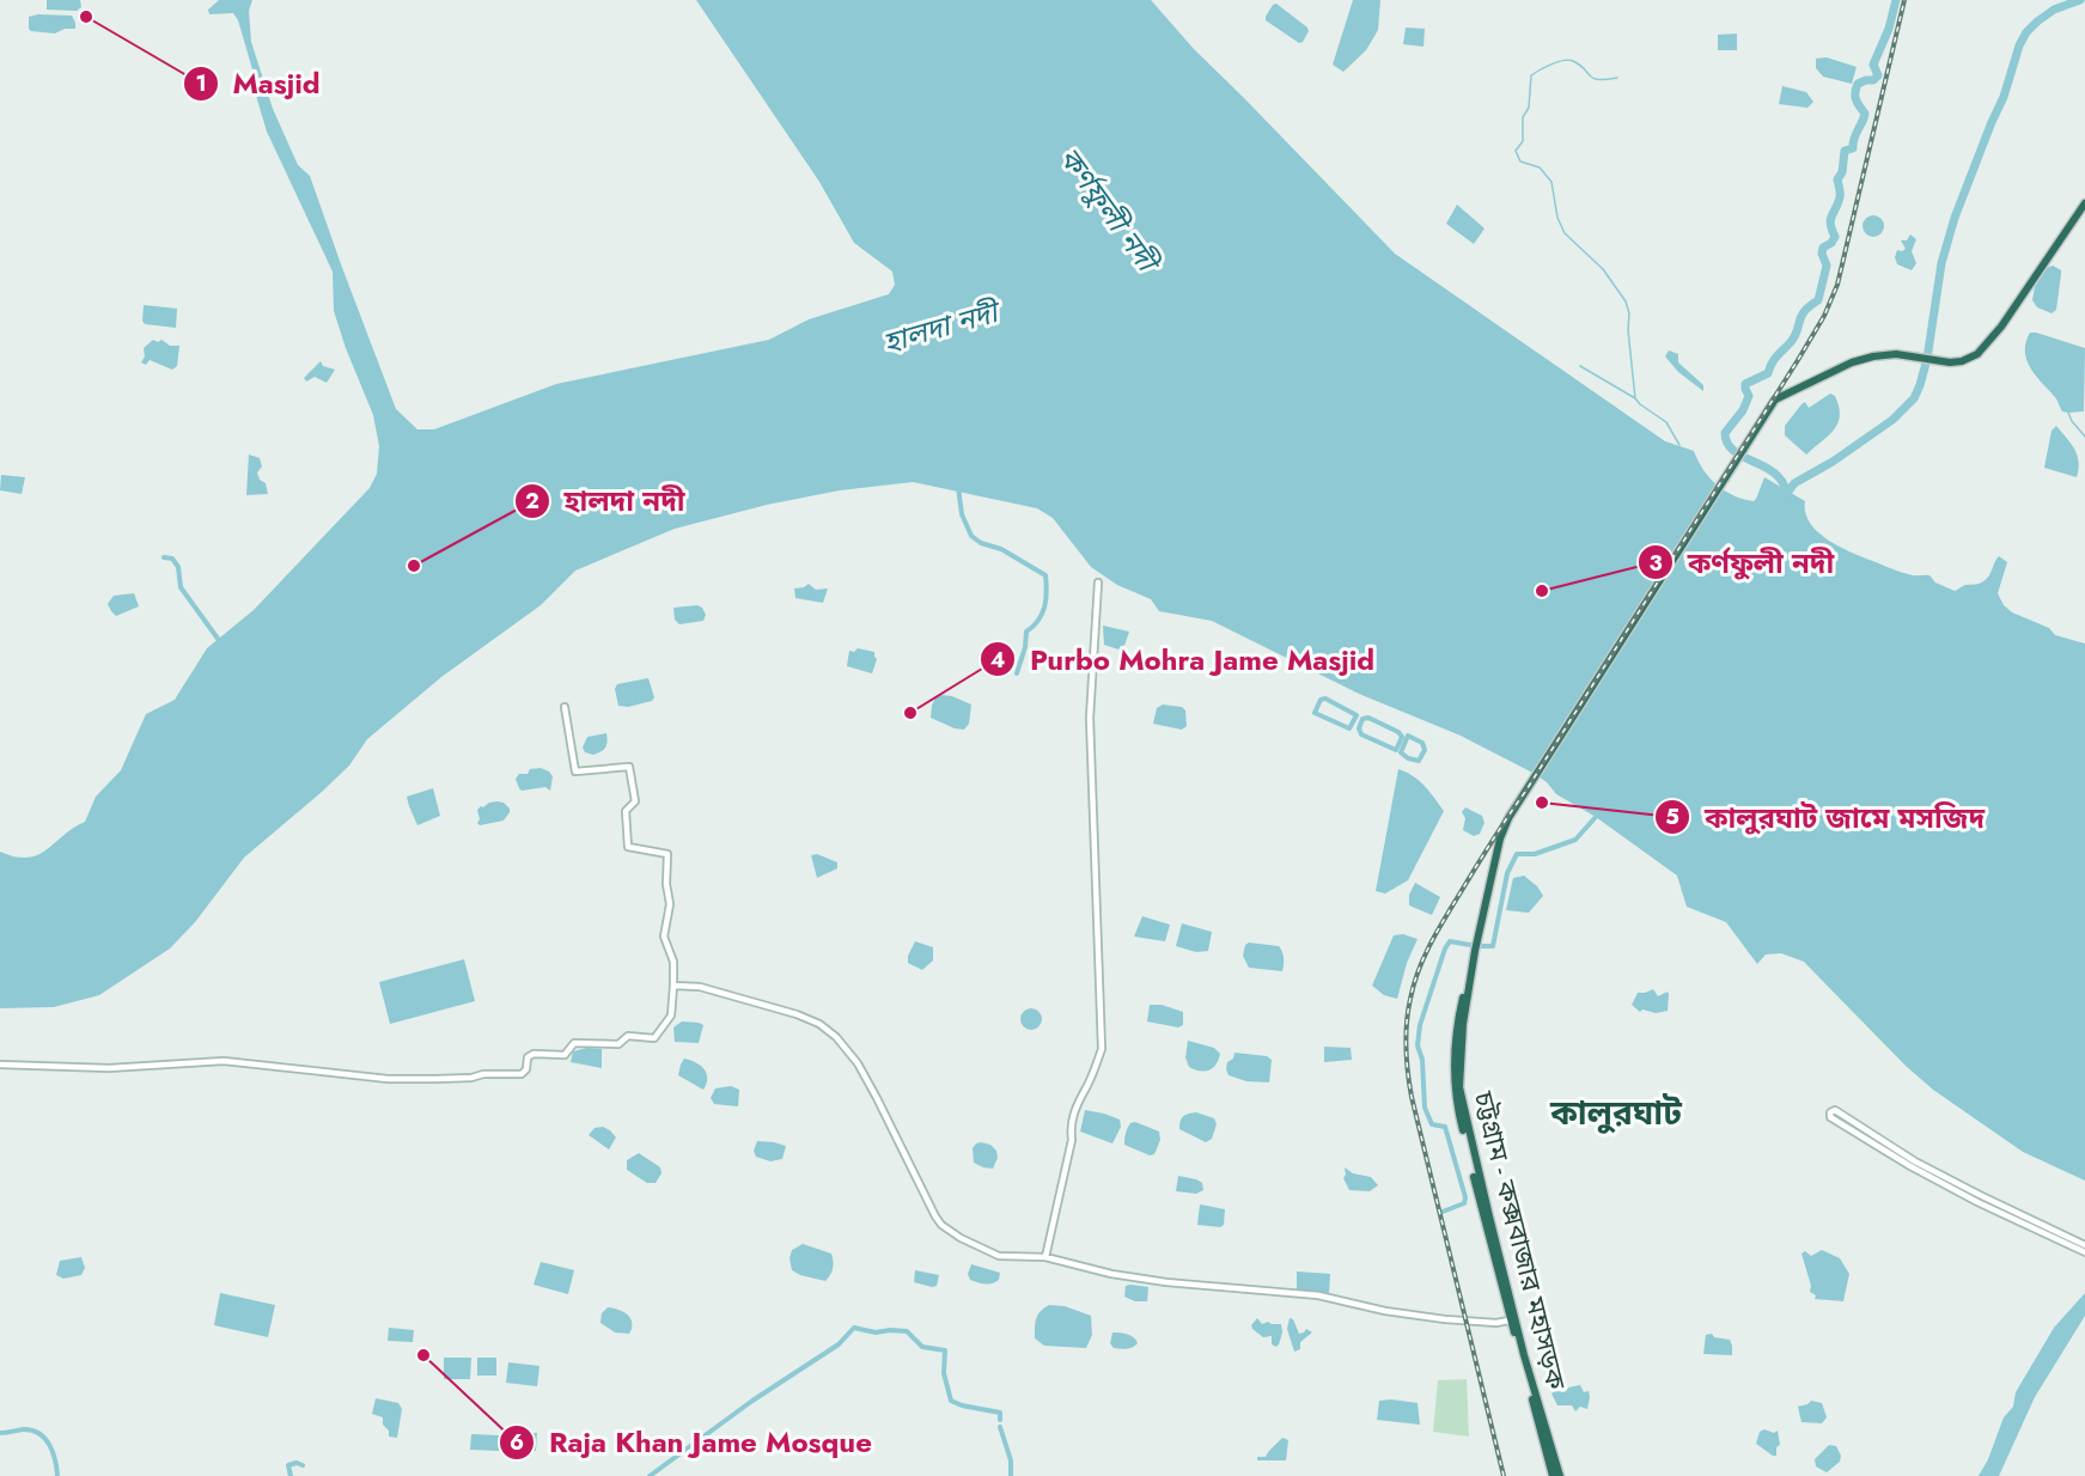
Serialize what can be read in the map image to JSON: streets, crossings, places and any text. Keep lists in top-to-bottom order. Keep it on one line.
{"streets":{"highway":["চট্টগ্রাম - কক্সবাজার মহাসড়ক"]},"districts":["কালুরঘাট"],"water":["কর্ণফুলী নদী","হালদা নদী"],"places":["Masjid","হালদা নদী","কর্ণফুলী নদী","Purbo Mohra Jame Masjid","কালুরঘাট জামে মসজিদ","Raja Khan Jame Mosque"]}
